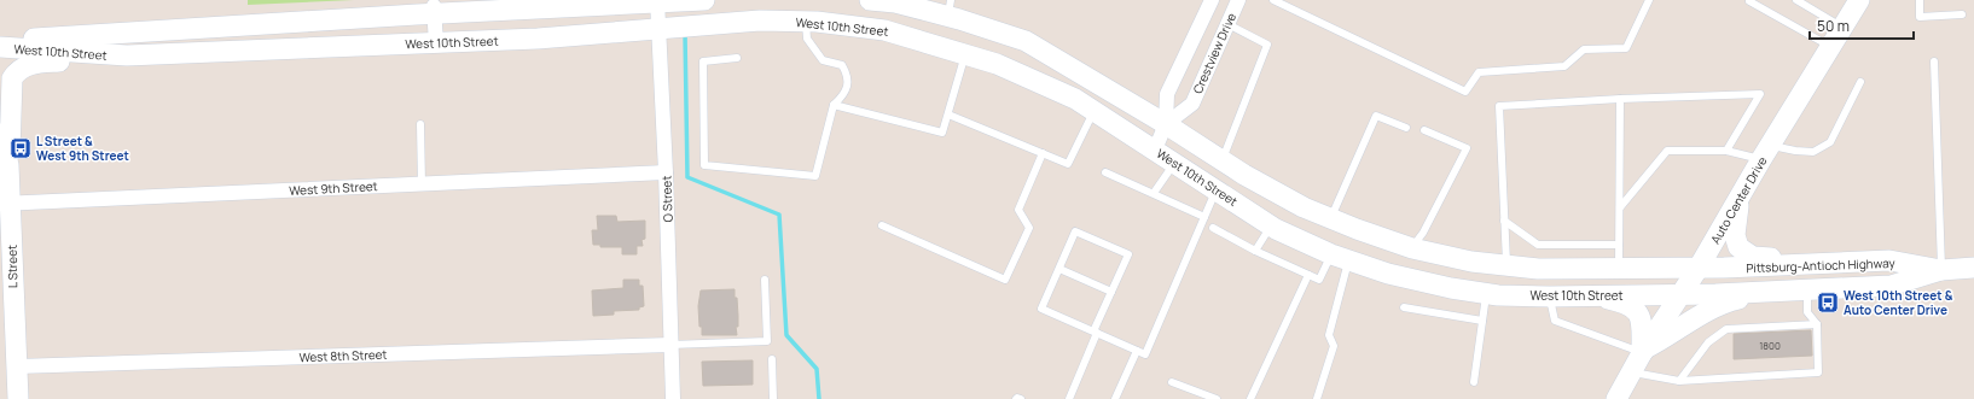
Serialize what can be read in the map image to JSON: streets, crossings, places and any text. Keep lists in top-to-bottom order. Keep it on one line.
{"streets":{"main road":["West 10th Street","Auto Center Drive","Pittsburg-Antioch Highway","L Street"],"street":["Crestview Drive","West 9th Street","O Street","West 8th Street"]},"crossings":[["West 10th Street","Crestview Drive"],["West 10th Street","O Street"],["West 10th Street","Auto Center Drive"],["West 10th Street","Pittsburg-Antioch Highway"],["West 9th Street","O Street"],["West 9th Street","L Street"],["O Street","West 8th Street"],["Auto Center Drive","Pittsburg-Antioch Highway"],["L Street","West 8th Street"]],"places":{"bus stop":["L Street & West 9th Street","West 10th Street & Auto Center Drive"]},"house_numbers":["1800"],"scale_bar":"50 m"}
